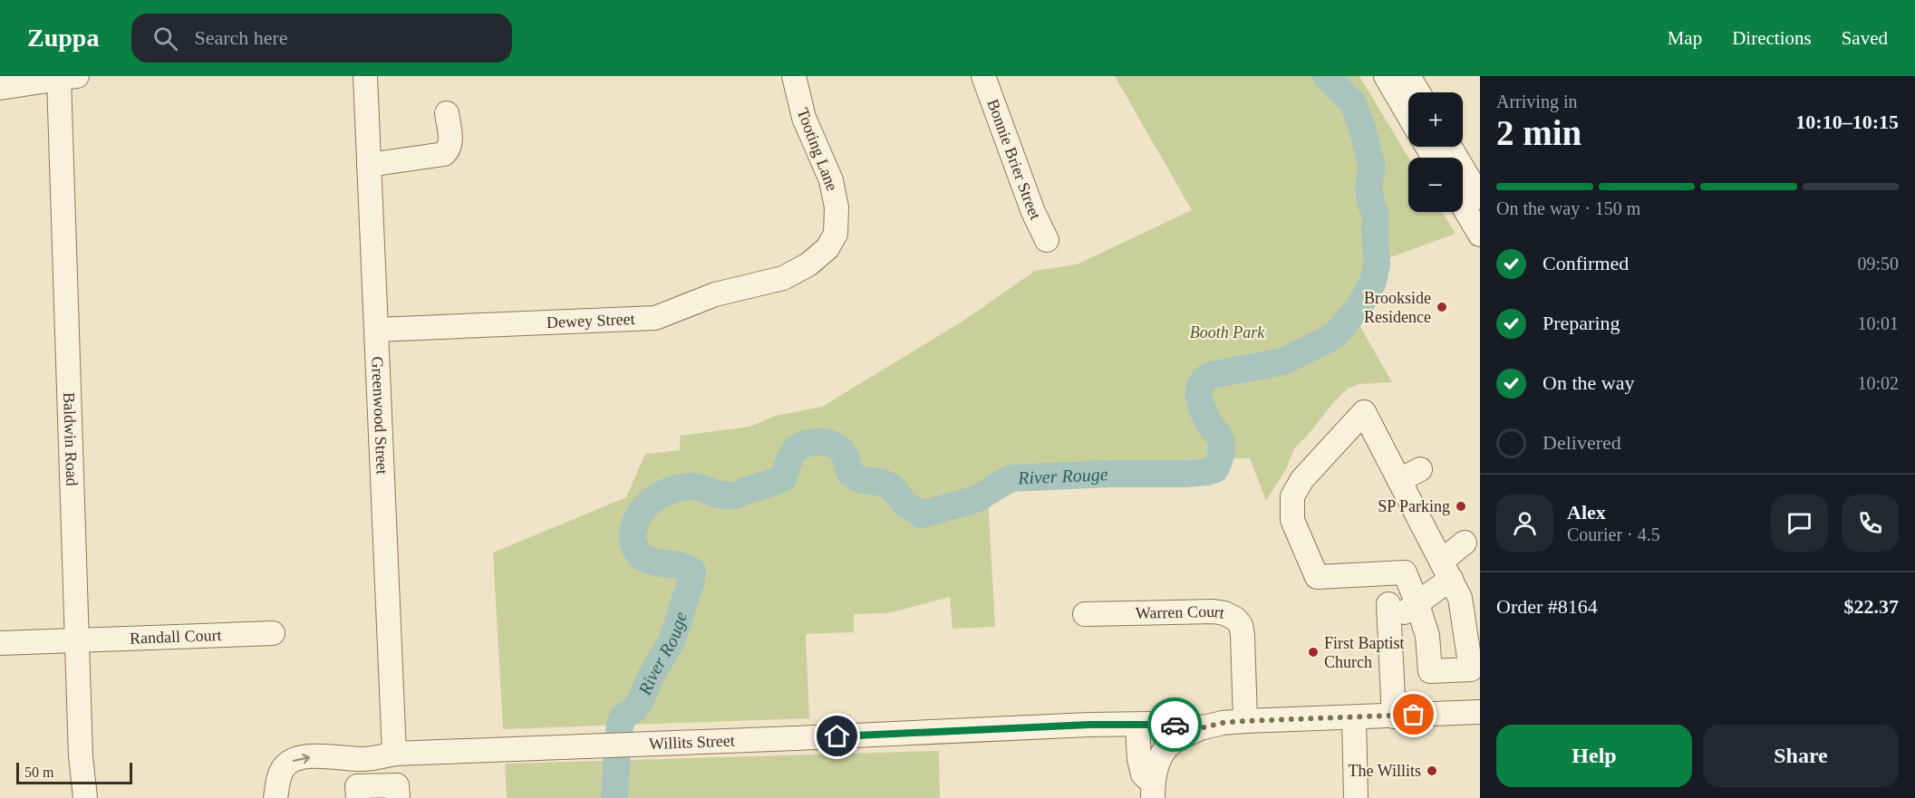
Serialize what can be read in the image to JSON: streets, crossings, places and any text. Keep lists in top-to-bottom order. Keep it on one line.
{"streets":{"street":["Tooting Lane","Bonnie Brier Street","Dewey Street","Greenwood Street","Baldwin Road","Warren Court","Randall Court","Willits Street"]},"crossings":[["Tooting Lane","Dewey Street"],["Dewey Street","Greenwood Street"],["Greenwood Street","Willits Street"],["Baldwin Road","Randall Court"],["Warren Court","Willits Street"]],"water":["River Rouge"],"parks":["Booth Park"],"places":["Brookside Residence","SP Parking","First Baptist Church","The Willits"],"scale_bar":"50 m","page":{"header":"Zuppa","search":"Search here","nav":["Map","Directions","Saved"],"heading":["2 min","Arriving in","10:10–10:15"],"panel":["Alex","Courier · 4.5","Order #8164","$22.37"],"map_buttons":["+","−"],"bar":"On the way · 150 m","list":[["Confirmed","09:50"],["Preparing","10:01"],["On the way","10:02"],"Delivered"],"buttons":["Help","Share"],"scale":"50 m"}}
